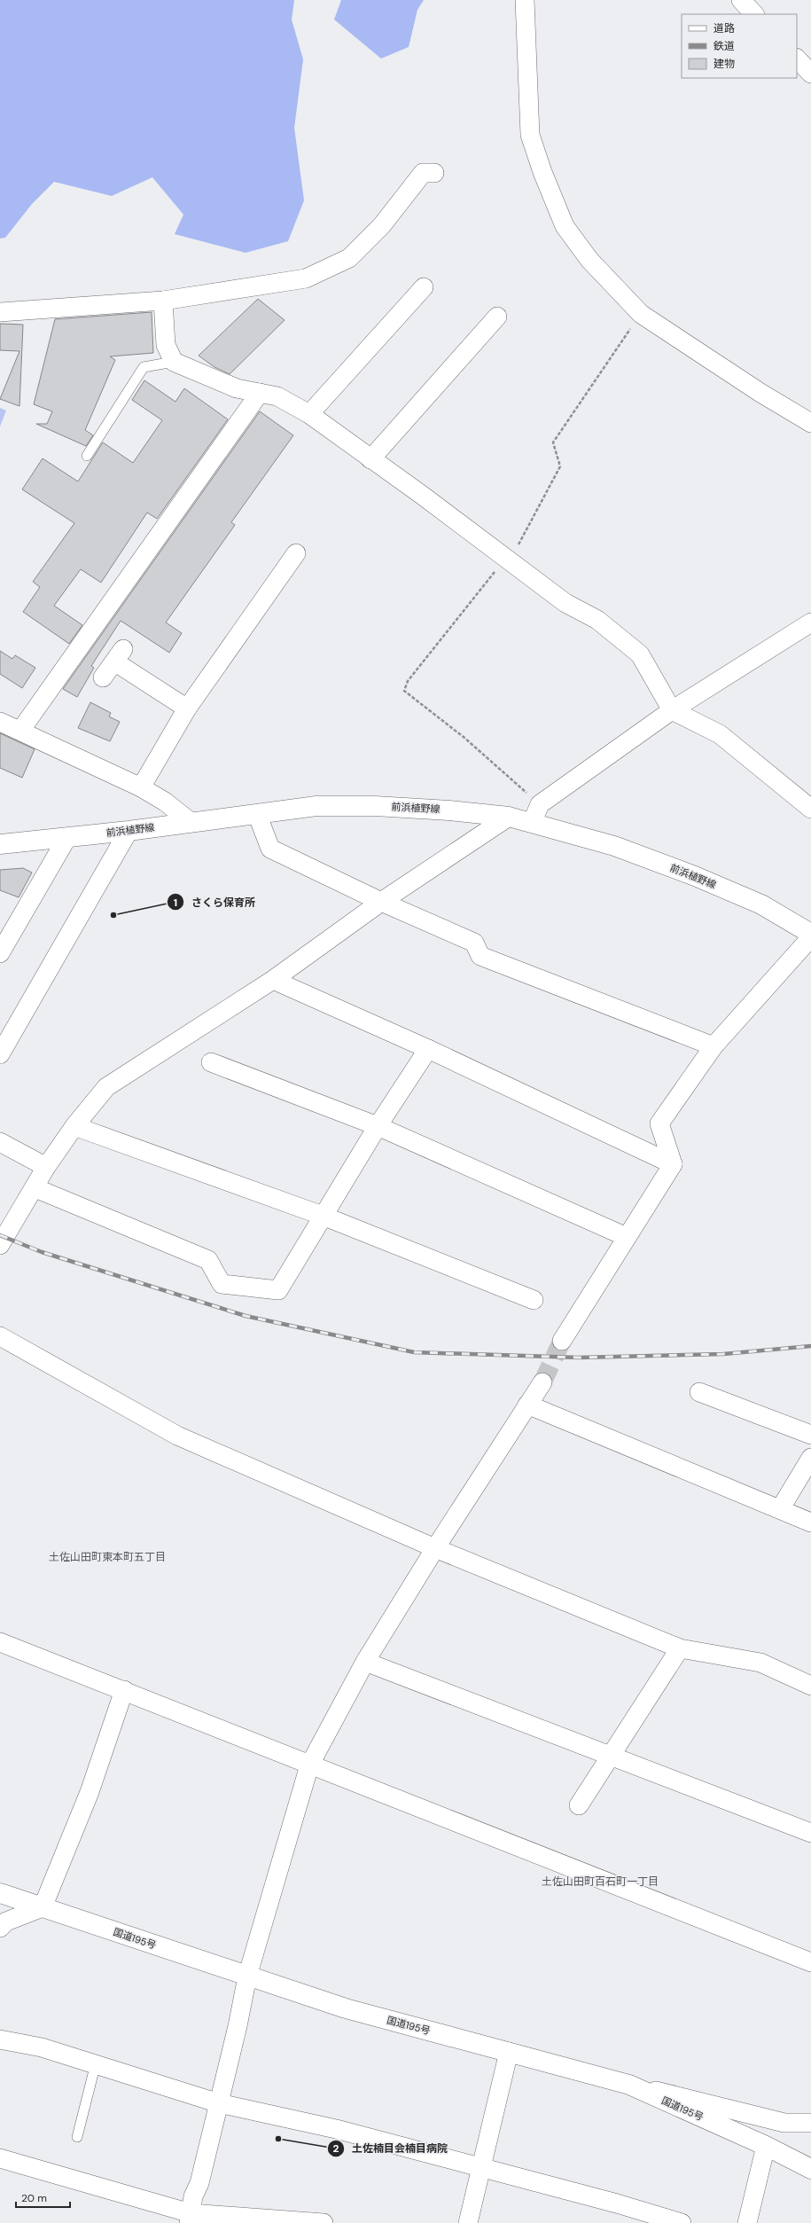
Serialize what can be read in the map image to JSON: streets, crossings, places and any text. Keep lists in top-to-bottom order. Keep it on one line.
{"streets":{"main road":["前浜植野線","国道195号"]},"districts":["土佐山田町東本町五丁目","土佐山田町百石町一丁目"],"places":["さくら保育所","土佐楠目会楠目病院"],"legend":["道路","鉄道","建物"],"scale_bar":"20 m"}
